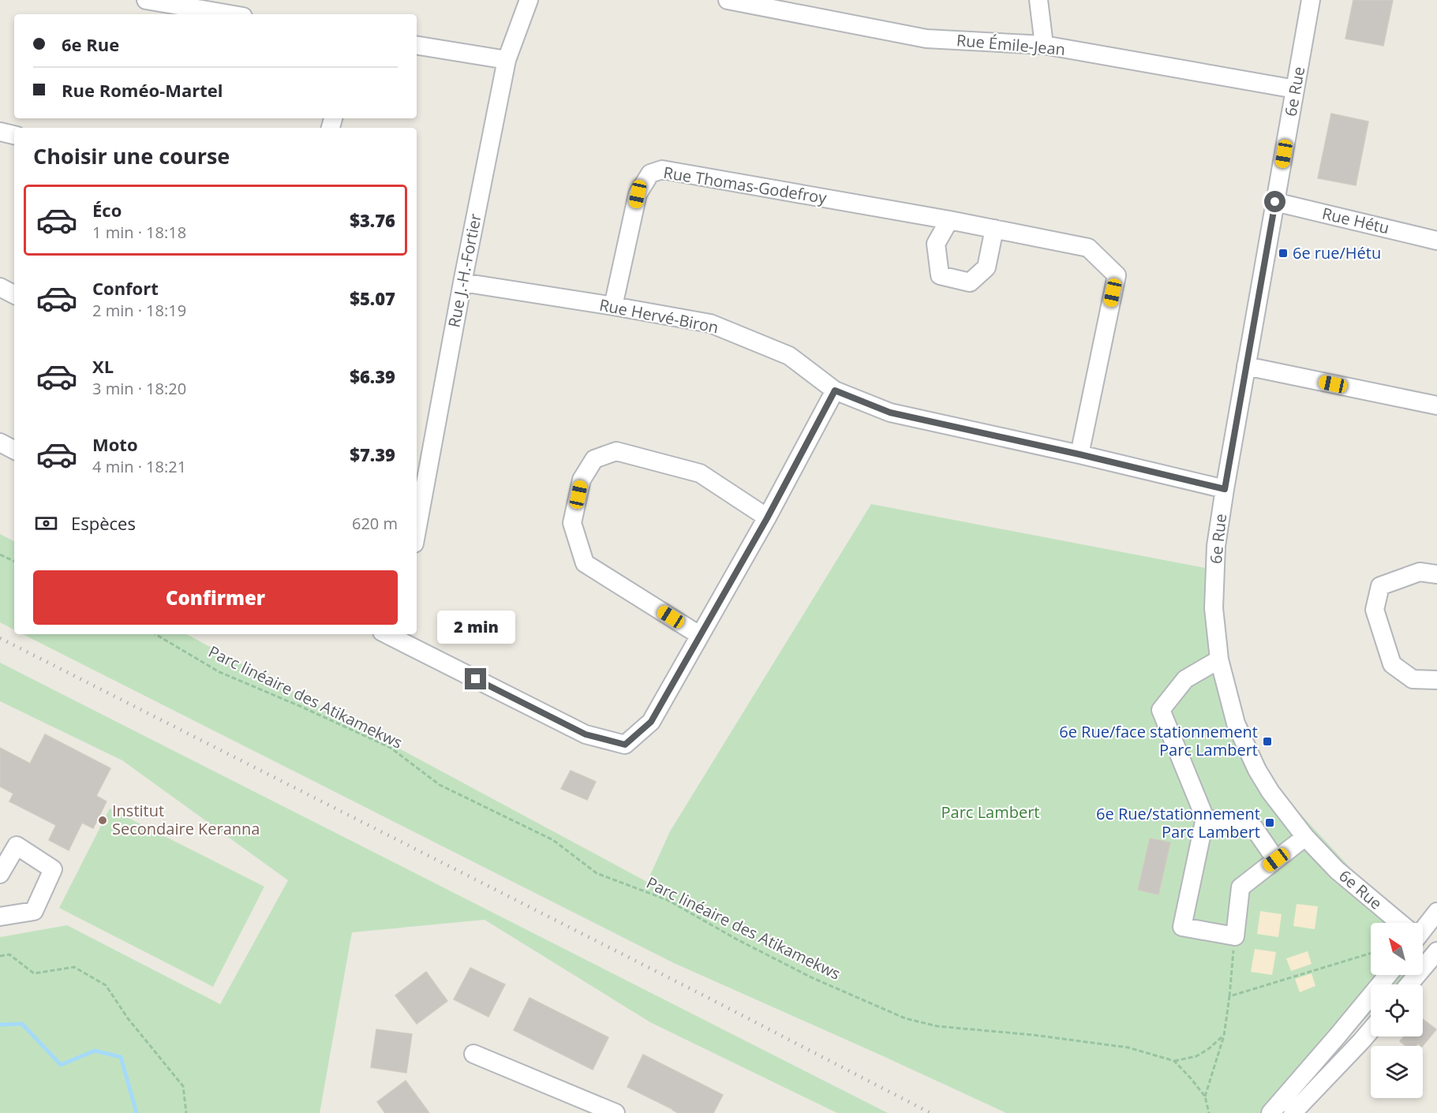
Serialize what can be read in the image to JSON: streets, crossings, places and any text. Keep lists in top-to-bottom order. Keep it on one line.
{"streets":{"street":["Rue Émile-Jean","6e Rue","Rue Thomas-Godefroy","Rue Hétu","Rue J.-H.-Fortier","Rue Hervé-Biron"],"path":["Parc linéaire des Atikamekws"]},"crossings":[["Rue Émile-Jean","6e Rue"],["6e Rue","Rue Hétu"],["6e Rue","Rue Hervé-Biron"],["Rue Thomas-Godefroy","Rue Hervé-Biron"],["Rue J.-H.-Fortier","Rue Hervé-Biron"]],"parks":["Parc Lambert"],"places":{"transit":["6e rue/Hétu","6e Rue/face stationnement Parc Lambert","6e Rue/stationnement Parc Lambert"],"other":["Institut Secondaire Keranna"]},"north":"top left","page":{"banner":["6e Rue","Rue Roméo-Martel"],"heading":"Choisir une course","list":[{"name":"Éco","note":"1 min · 18:18","value":"$3.76"},{"name":"Confort","note":"2 min · 18:19","value":"$5.07"},{"name":"XL","note":"3 min · 18:20","value":"$6.39"},{"name":"Moto","note":"4 min · 18:21","value":"$7.39"}],"pay":["Espèces","620 m"],"buttons":"Confirmer","bubble":"2 min"}}
